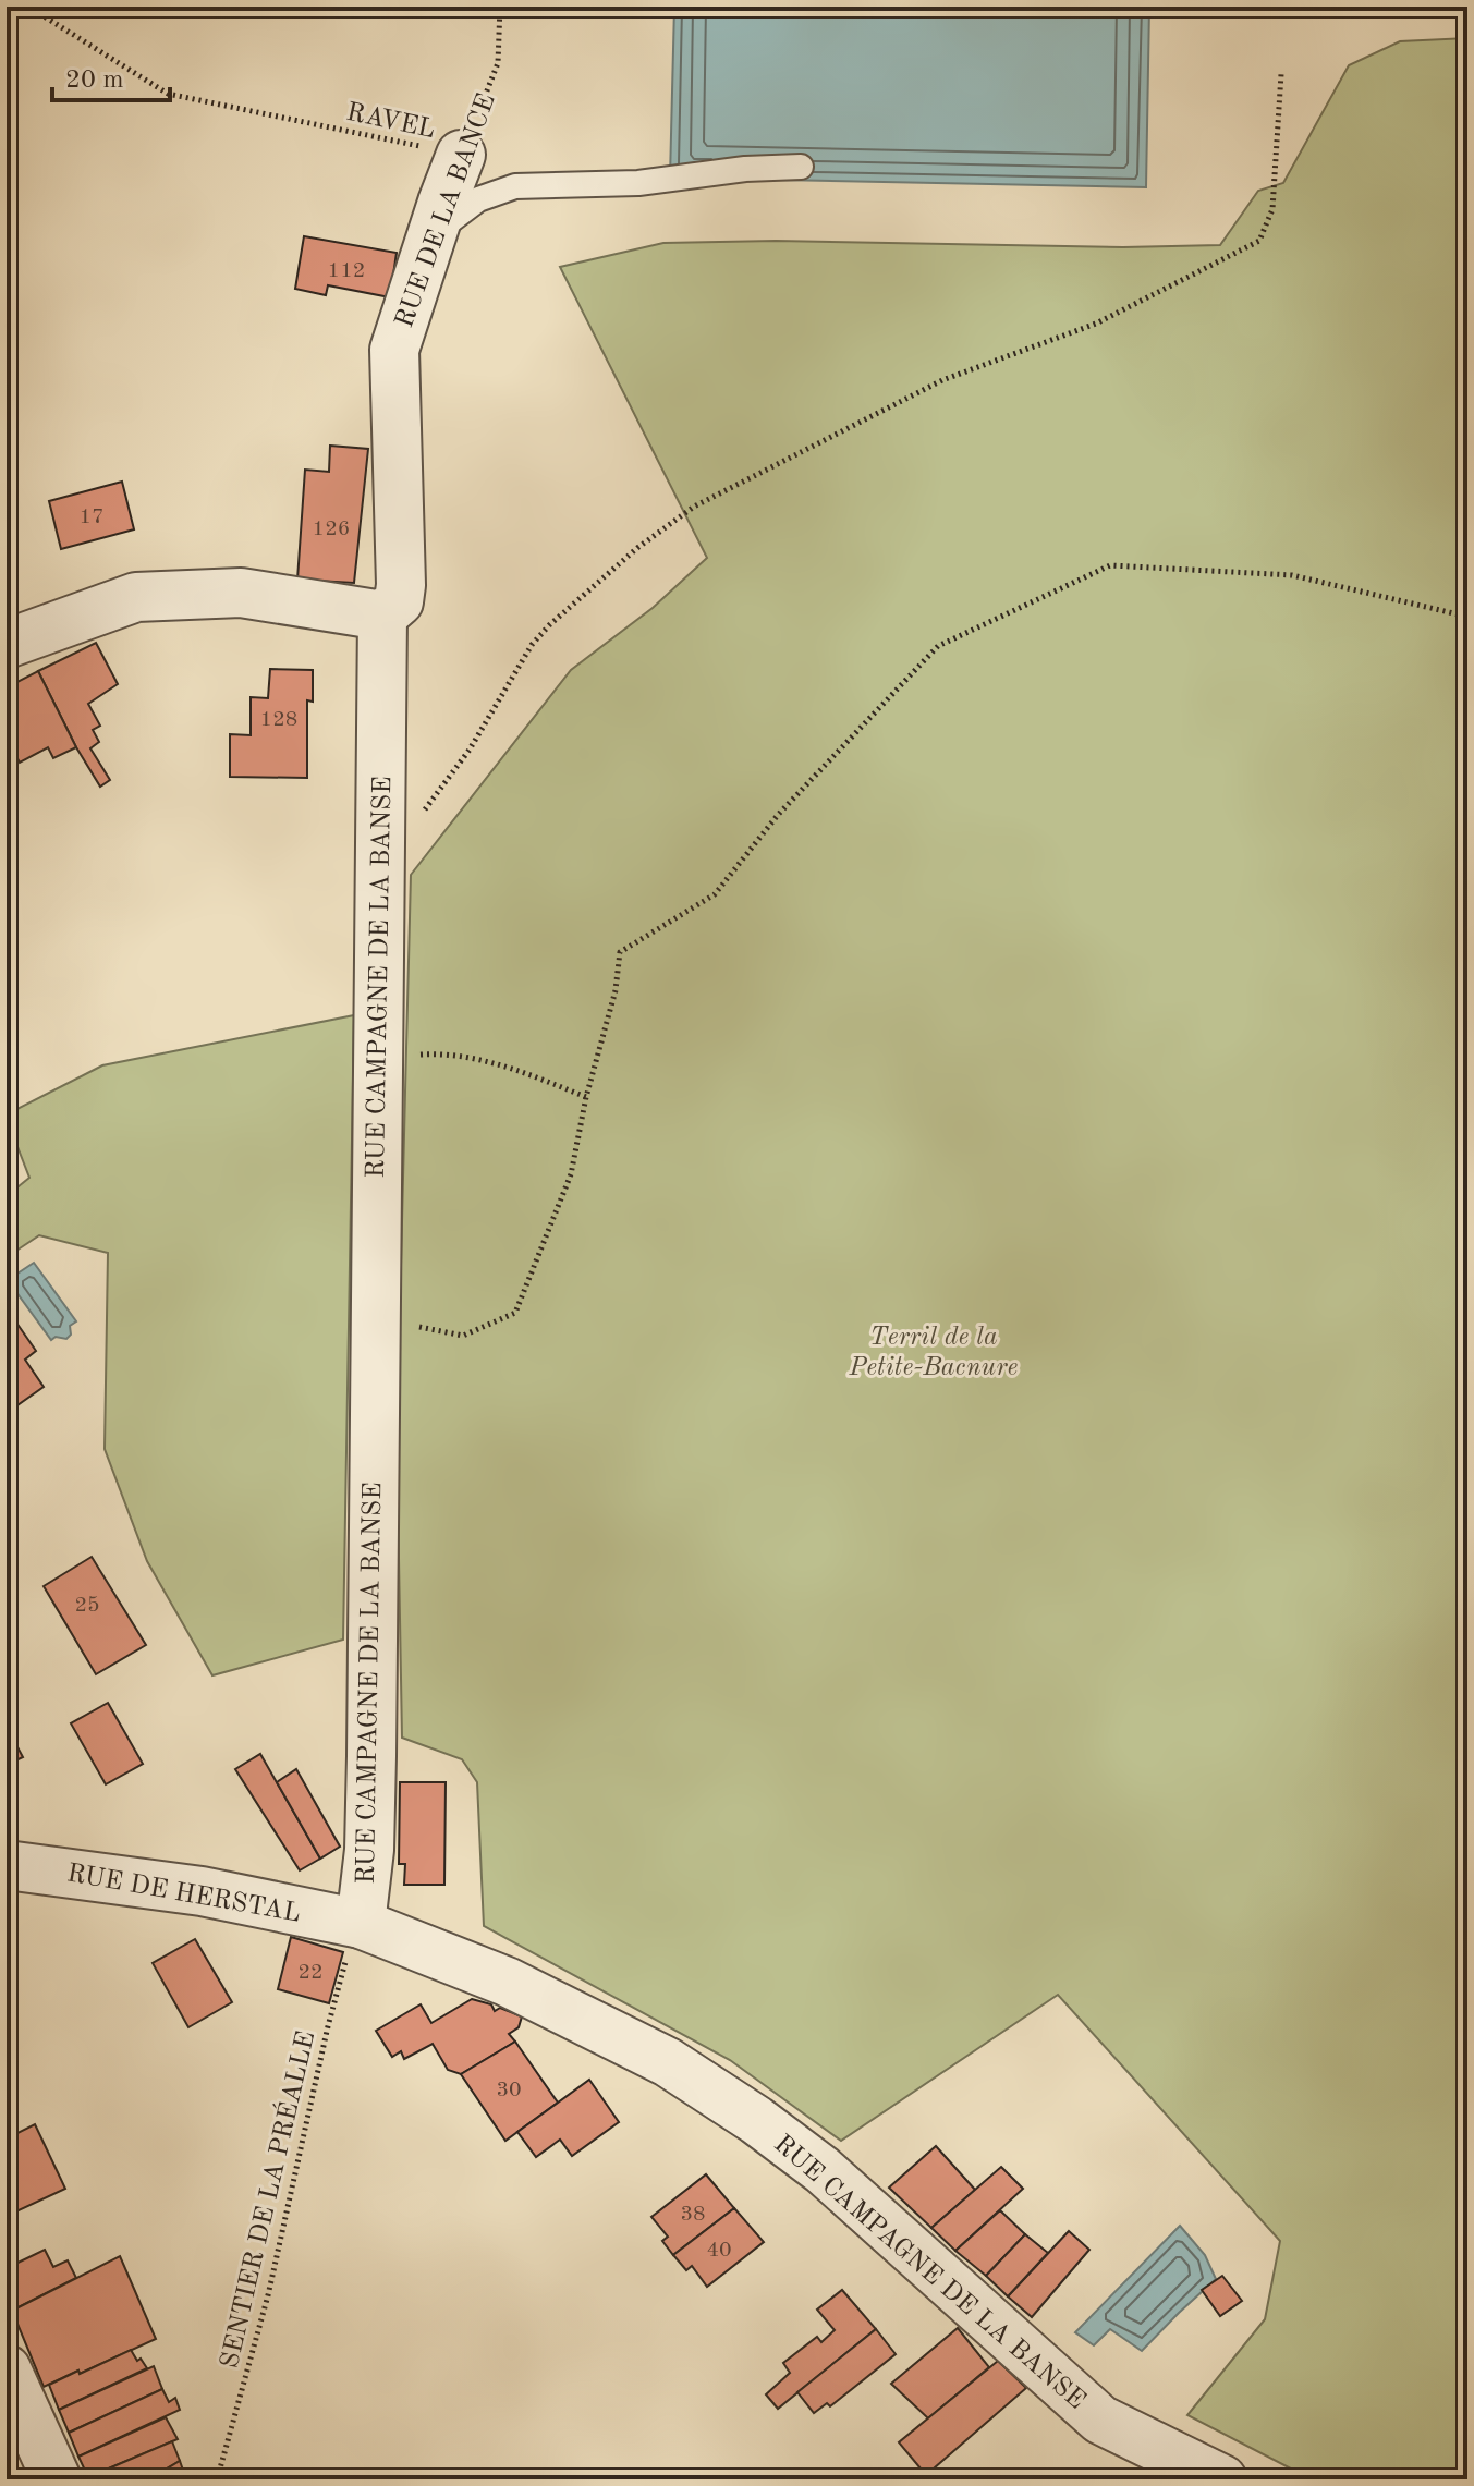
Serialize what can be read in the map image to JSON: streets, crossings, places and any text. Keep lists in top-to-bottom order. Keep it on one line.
{"streets":{"street":["RUE DE LA BANCE","RUE CAMPAGNE DE LA BANSE","RUE DE HERSTAL"],"path":["RAVEL","SENTIER DE LA PRÉALLE"]},"crossings":[["RAVEL","RUE DE LA BANCE"],["RUE DE LA BANCE","RUE CAMPAGNE DE LA BANSE"],["RUE CAMPAGNE DE LA BANSE","RUE DE HERSTAL"],["RUE CAMPAGNE DE LA BANSE","SENTIER DE LA PRÉALLE"],["RUE DE HERSTAL","SENTIER DE LA PRÉALLE"]],"parks":["Terril de la Petite-Bacnure"],"house_numbers":["112","17","126","128","25","22","30","38","40"],"scale_bar":"20 m"}
